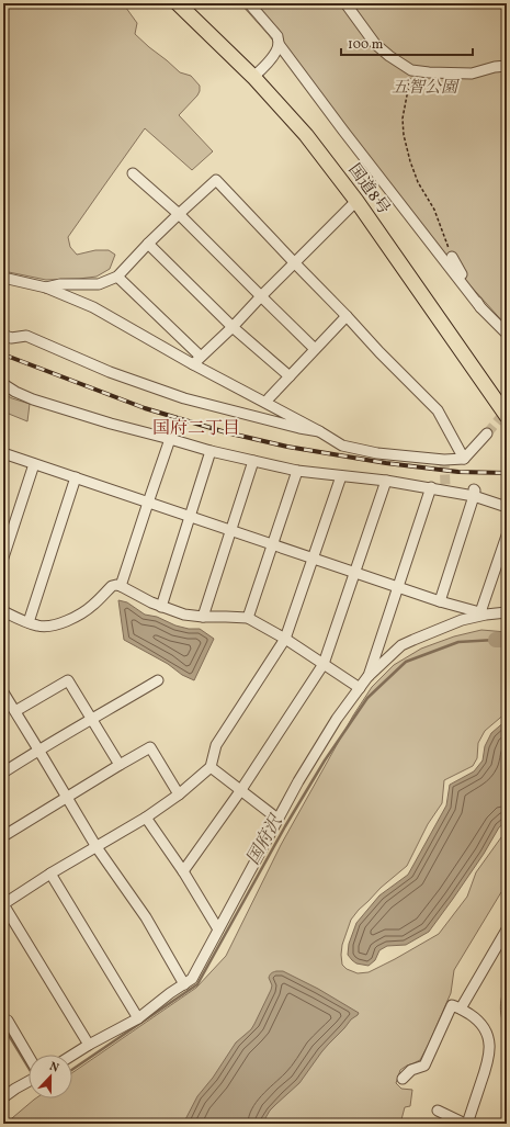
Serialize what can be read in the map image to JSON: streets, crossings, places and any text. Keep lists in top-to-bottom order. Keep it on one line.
{"streets":{"highway":["国道8号"]},"districts":["国府二丁目"],"water":["国府沢"],"parks":["五智公園"],"scale_bar":"100 m","north":"top"}
